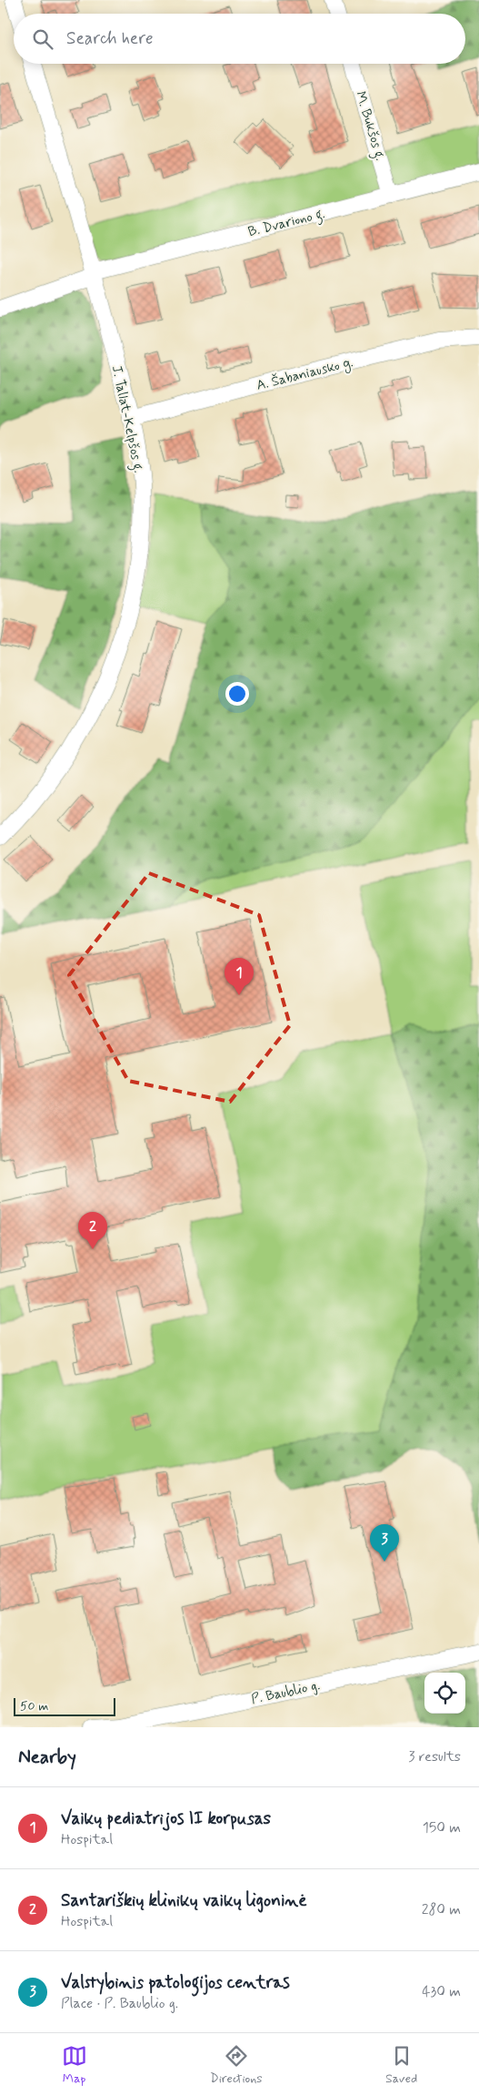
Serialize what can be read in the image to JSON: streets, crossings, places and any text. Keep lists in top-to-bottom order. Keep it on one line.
{"streets":{"street":["M. Bukšos g.","B. Dvariono g.","A. Šabaniausko g.","J. Tallat-Kelpšos g.","P. Baublio g."]},"crossings":[["M. Bukšos g.","B. Dvariono g."],["B. Dvariono g.","J. Tallat-Kelpšos g."],["A. Šabaniausko g.","J. Tallat-Kelpšos g."]],"scale_bar":"50 m","page":{"search":"Search here","pins":["1","2","3"],"scale":"50 m","heading":["Nearby","3 results"],"list":[{"mark":"1","name":"Vaikų pediatrijos II korpusas","note":"Hospital","value":"150 m"},{"mark":"2","name":"Santariškių klinikų vaikų ligoninė","note":"Hospital","value":"280 m"},{"mark":"3","name":"Valstybinis patologijos centras","note":"Place · P. Baublio g.","value":"430 m"}],"nav":["Map","Directions","Saved"]}}
